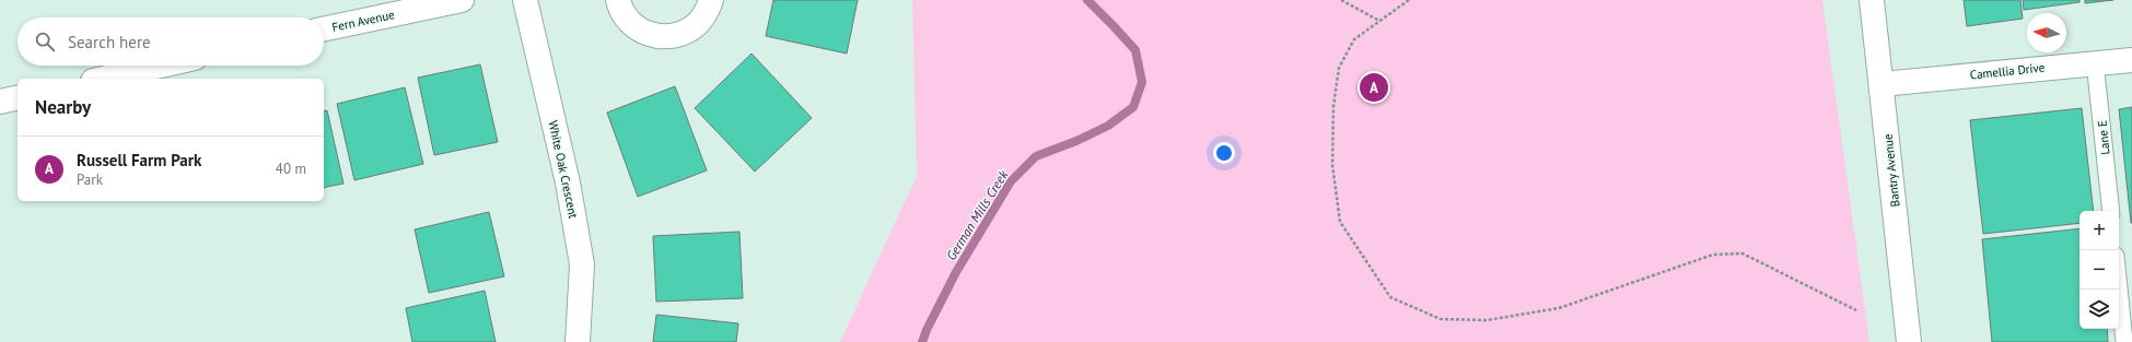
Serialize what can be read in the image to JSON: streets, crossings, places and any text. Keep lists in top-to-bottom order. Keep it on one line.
{"streets":{"street":["Fern Avenue","Camellia Drive","White Oak Crescent","Bantry Avenue"],"lane":["Lane E"]},"crossings":[["Camellia Drive","Lane E"],["Camellia Drive","Bantry Avenue"]],"water":["German Mills Creek"],"north":"left","page":{"search":"Search here","pins":"A","heading":"Nearby","list":[{"mark":"A","name":"Russell Farm Park","note":"Park","value":"40 m"}],"map_buttons":["+","−"]}}
